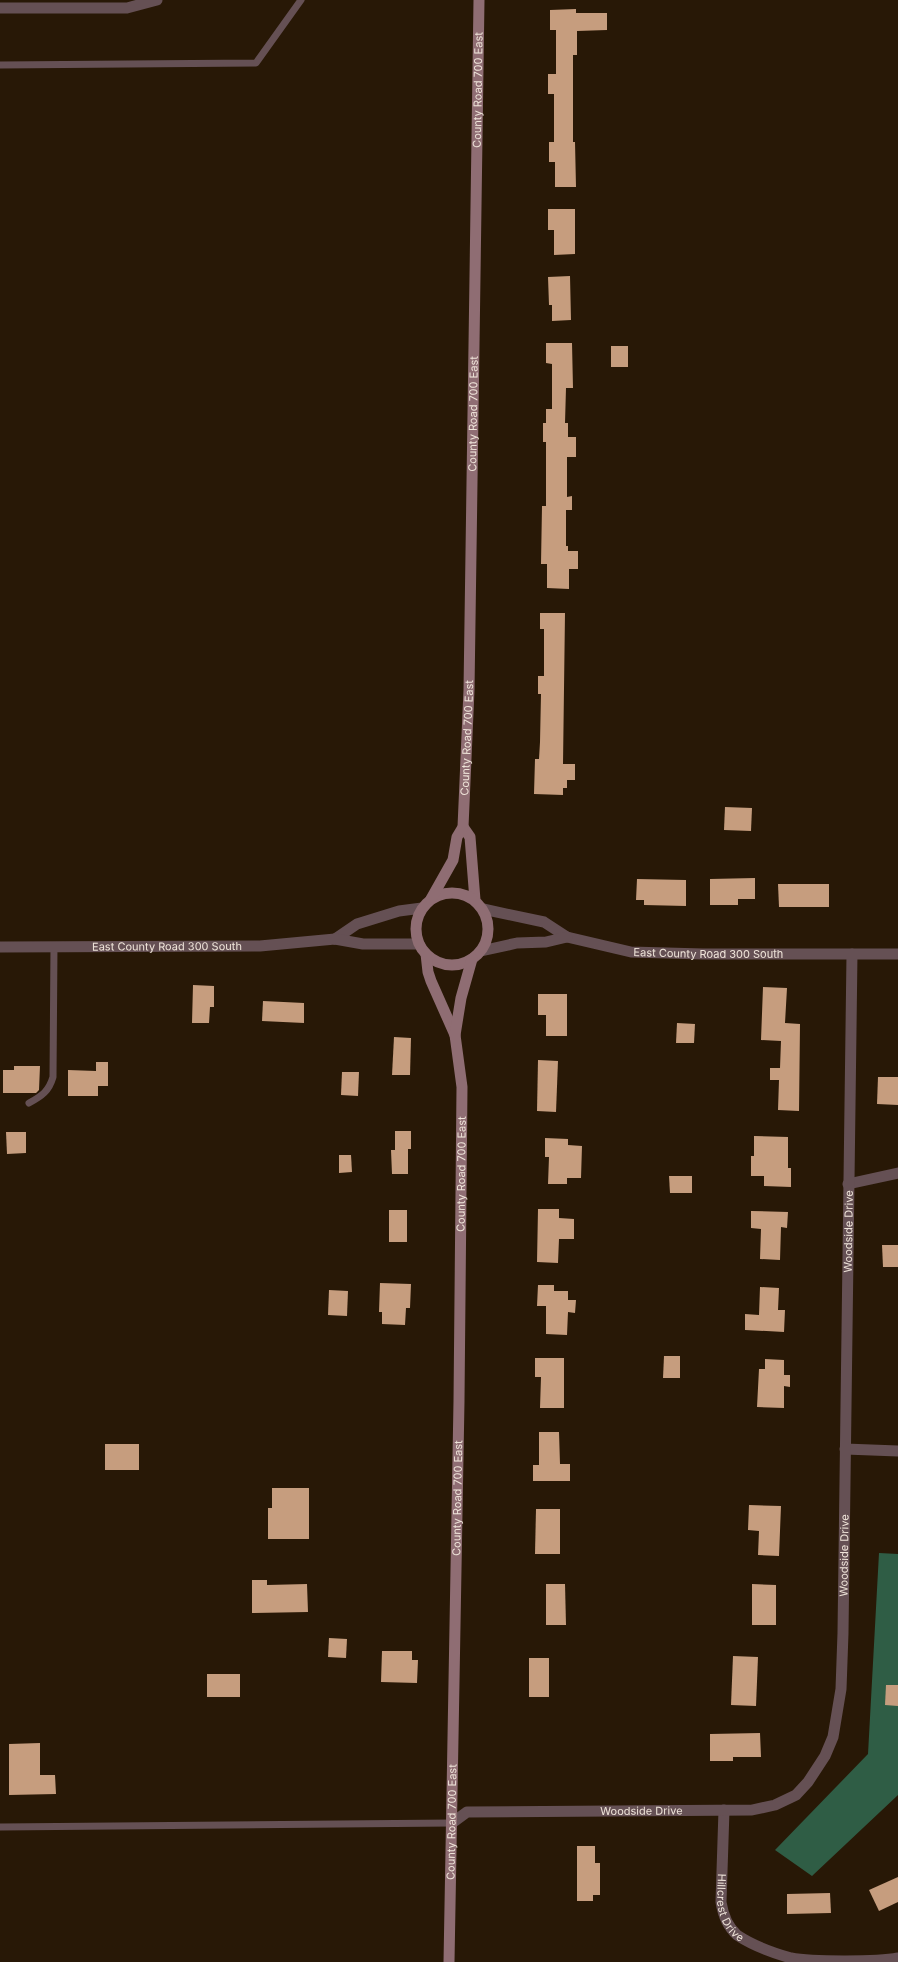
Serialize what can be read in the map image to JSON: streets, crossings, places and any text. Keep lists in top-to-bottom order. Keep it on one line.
{"streets":{"main road":["County Road 700 East"],"street":["East County Road 300 South","Woodside Drive","Hillcrest Drive"]},"crossings":[["County Road 700 East","East County Road 300 South"],["County Road 700 East","Woodside Drive"],["East County Road 300 South","Woodside Drive"],["Woodside Drive","Hillcrest Drive"]]}
